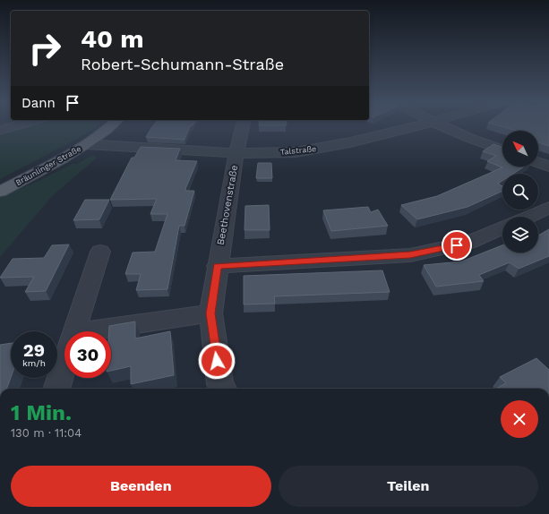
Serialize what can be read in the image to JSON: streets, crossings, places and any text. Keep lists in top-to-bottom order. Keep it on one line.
{"streets":{"main road":["Bräunlinger Straße"],"street":["Talstraße","Beethovenstraße"]},"crossings":[["Talstraße","Bräunlinger Straße"],["Talstraße","Beethovenstraße"]],"north":"top left","page":{"turn":["40 m","Robert-Schumann-Straße"],"then":"Dann","speed":"29 km/h","limit":"30","heading":["1 Min.","130 m · 11:04"],"buttons":["Beenden","Teilen"]}}
